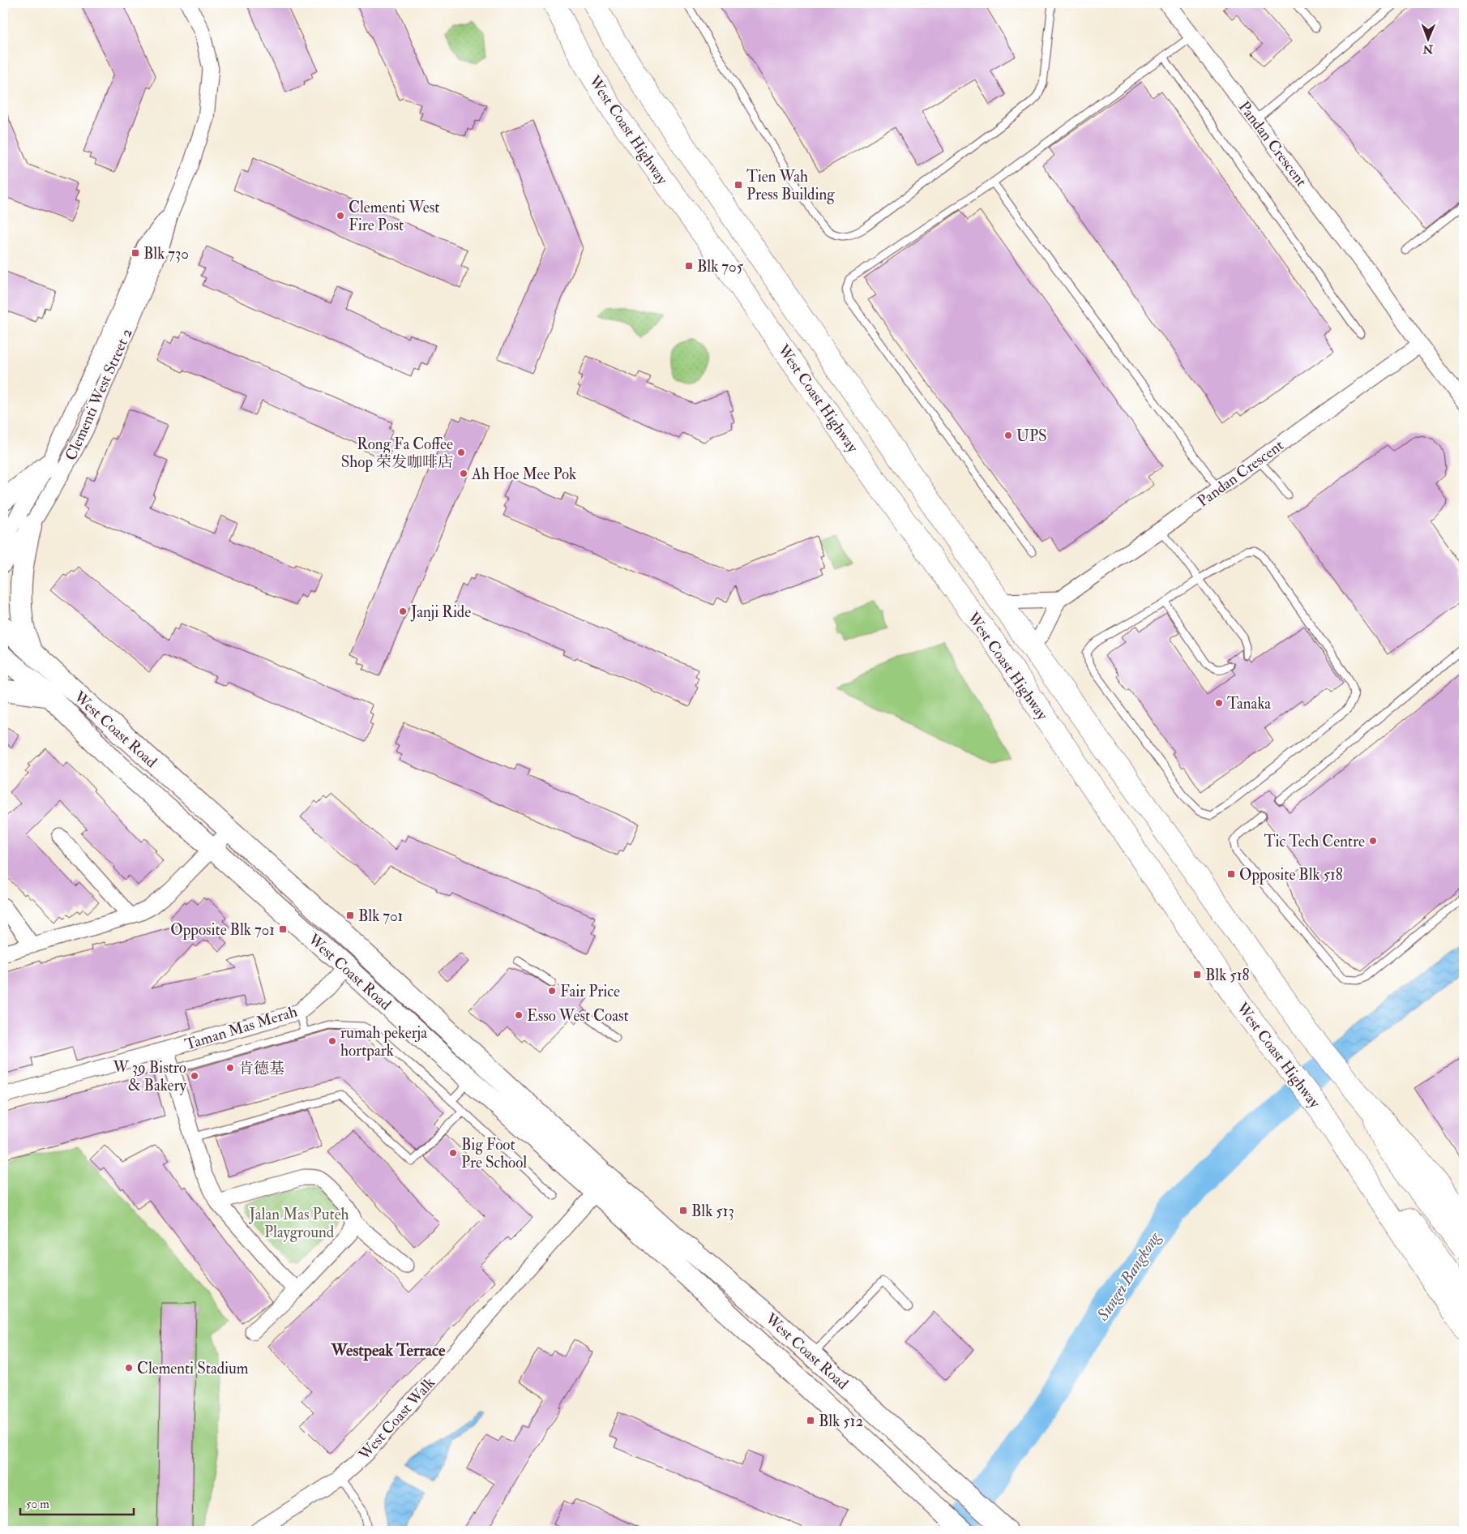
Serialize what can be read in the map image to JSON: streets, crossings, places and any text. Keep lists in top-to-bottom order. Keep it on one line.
{"streets":{"highway":["West Coast Highway"],"main road":["West Coast Road"],"street":["Pandan Crescent","Clementi West Street 2","Taman Mas Merah","West Coast Walk"]},"crossings":[["West Coast Highway","Pandan Crescent"],["West Coast Road","Taman Mas Merah"],["West Coast Road","West Coast Walk"]],"districts":["Westpeak Terrace"],"water":["Sungei Bangkong"],"parks":["Jalan Mas Puteh Playground"],"places":{"transit":["Tien Wah Press Building","Blk 730","Blk 705","Opposite Blk 518","Blk 701","Opposite Blk 701","Blk 518","Blk 513","Blk 512"],"other":["Clementi West Fire Post","UPS","Rong Fa Coffee Shop 荣发咖啡店","Ah Hoe Mee Pok","Janji Ride","Tanaka","Tic Tech Centre","Fair Price","Esso West Coast","rumah pekerja hortpark","肯德基","W 39 Bistro & Bakery","Big Foot Pre School","Clementi Stadium"]},"scale_bar":"50 m","north":"bottom"}
